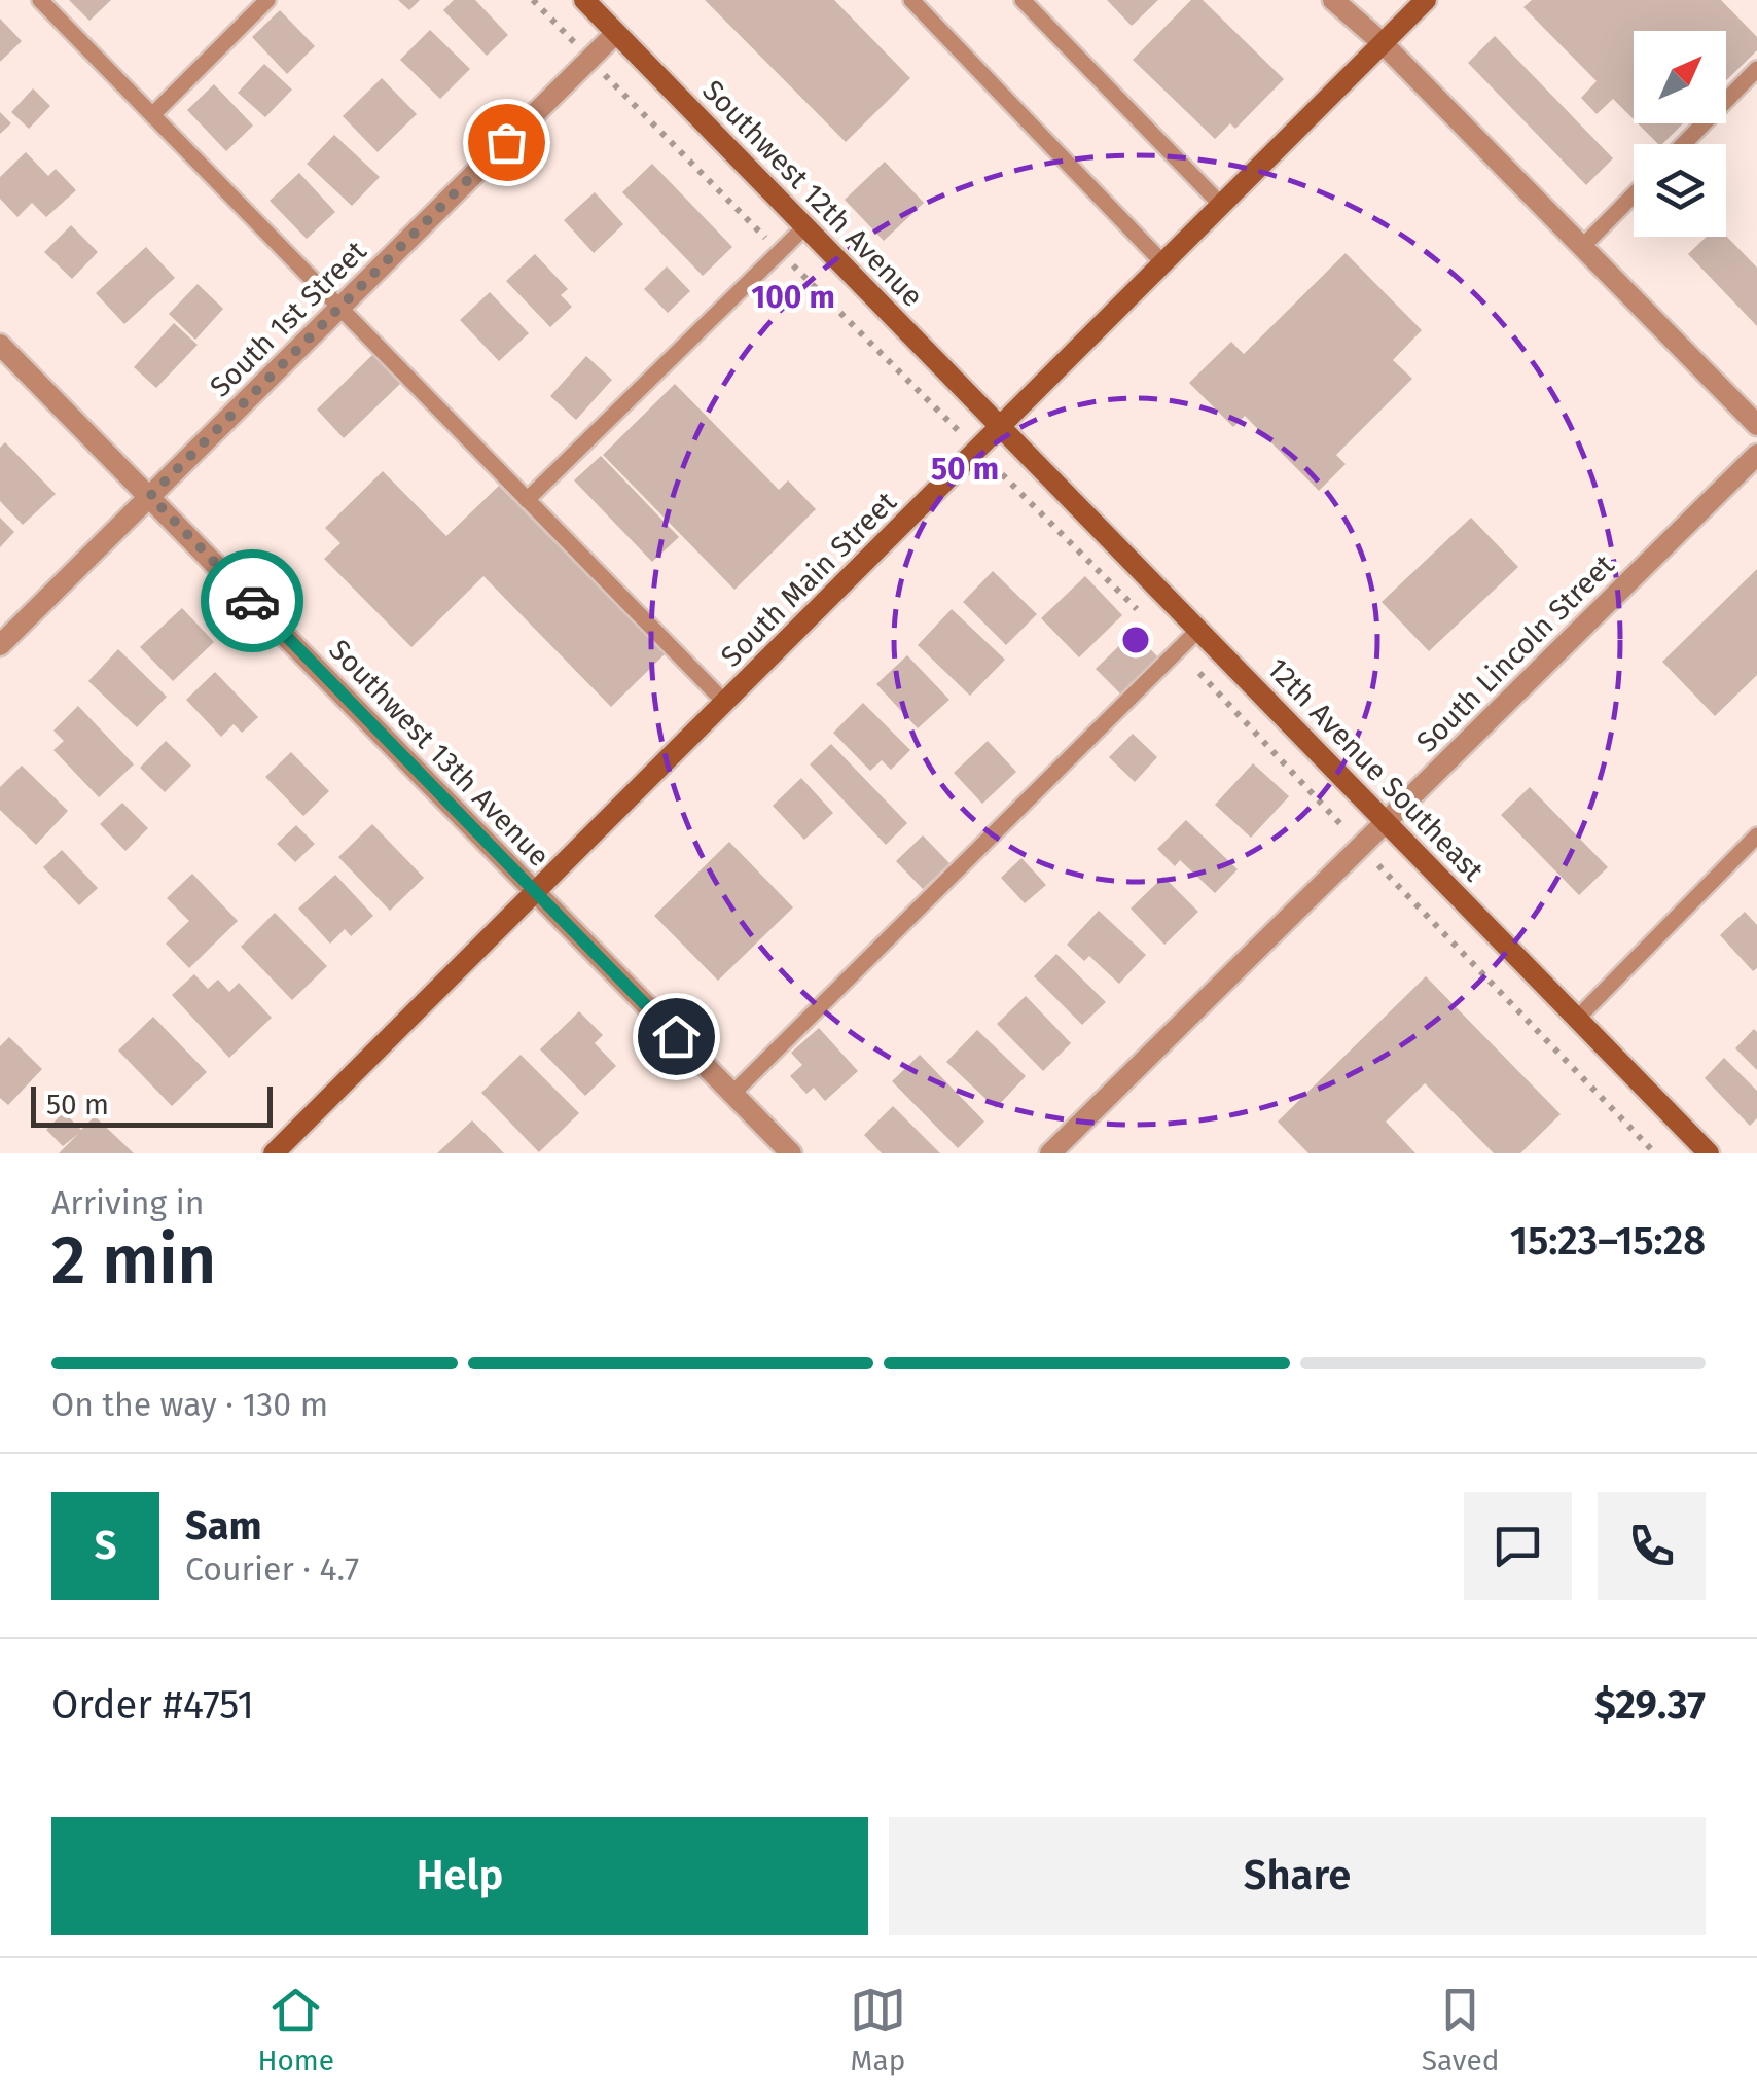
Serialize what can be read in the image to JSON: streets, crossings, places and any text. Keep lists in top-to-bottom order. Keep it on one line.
{"streets":{"street":["Southwest 12th Avenue","South 1st Street","South Main Street","South Lincoln Street","Southwest 13th Avenue","12th Avenue Southeast"]},"crossings":[["Southwest 12th Avenue","South 1st Street"],["Southwest 12th Avenue","South Main Street"],["Southwest 12th Avenue","12th Avenue Southeast"],["South 1st Street","Southwest 13th Avenue"],["South Main Street","Southwest 13th Avenue"],["South Main Street","12th Avenue Southeast"],["South Lincoln Street","12th Avenue Southeast"]],"scale_bar":"50 m","north":"top right","page":{"scale":"50 m","heading":["2 min","Arriving in","15:23–15:28"],"panel":["Sam","Courier · 4.7","Order #4751","$29.37"],"bar":"On the way · 130 m","round":"S","buttons":["Help","Share"],"tabs":["Home","Map","Saved"]},"rings":["100 m","50 m"]}
